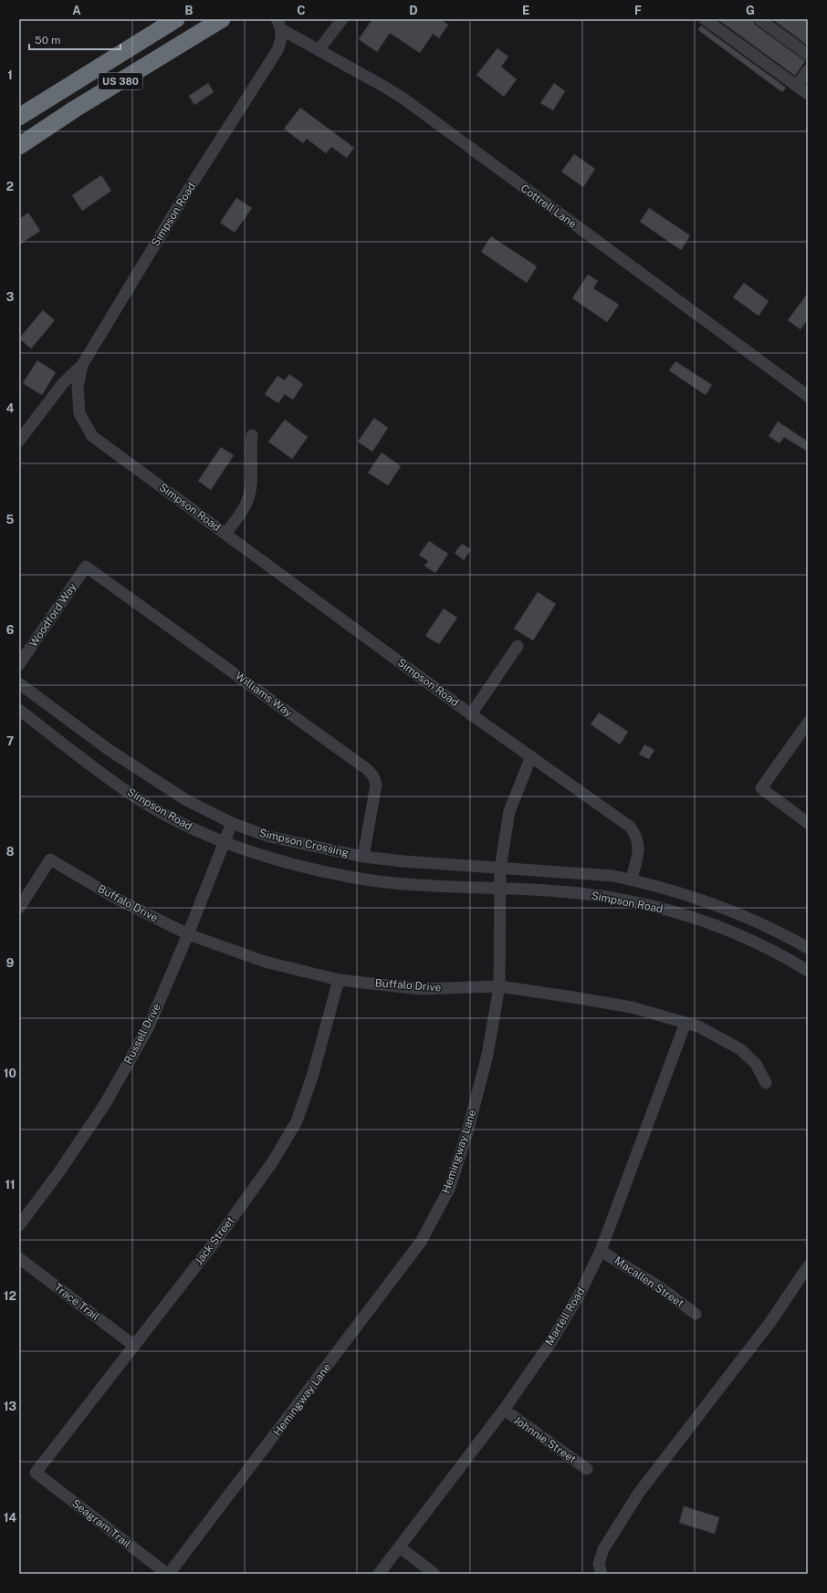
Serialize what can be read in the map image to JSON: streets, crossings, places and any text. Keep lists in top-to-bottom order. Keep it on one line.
{"streets":{"highway":["US 380"],"street":["Cottrell Lane","Simpson Road","Woodford Way","Williams Way","Simpson Crossing","Buffalo Drive","Russell Drive","Hemingway Lane","Jack Street","Macallen Street","Trace Trail","Martell Road","Johnnie Street","Seagram Trail"]},"crossings":[["Cottrell Lane","Simpson Road"],["Simpson Road","Simpson Crossing"],["Simpson Road","Russell Drive"],["Simpson Road","Hemingway Lane"],["Woodford Way","Williams Way"],["Williams Way","Simpson Crossing"],["Simpson Crossing","Russell Drive"],["Simpson Crossing","Hemingway Lane"],["Buffalo Drive","Russell Drive"],["Buffalo Drive","Hemingway Lane"],["Buffalo Drive","Jack Street"],["Buffalo Drive","Martell Road"],["Hemingway Lane","Seagram Trail"],["Jack Street","Trace Trail"],["Jack Street","Seagram Trail"],["Macallen Street","Martell Road"],["Martell Road","Johnnie Street"]],"scale_bar":"50 m","grid":{"columns":["A","B","C","D","E","F","G"],"rows":["1","2","3","4","5","6","7","8","9","10","11","12","13","14"]}}
